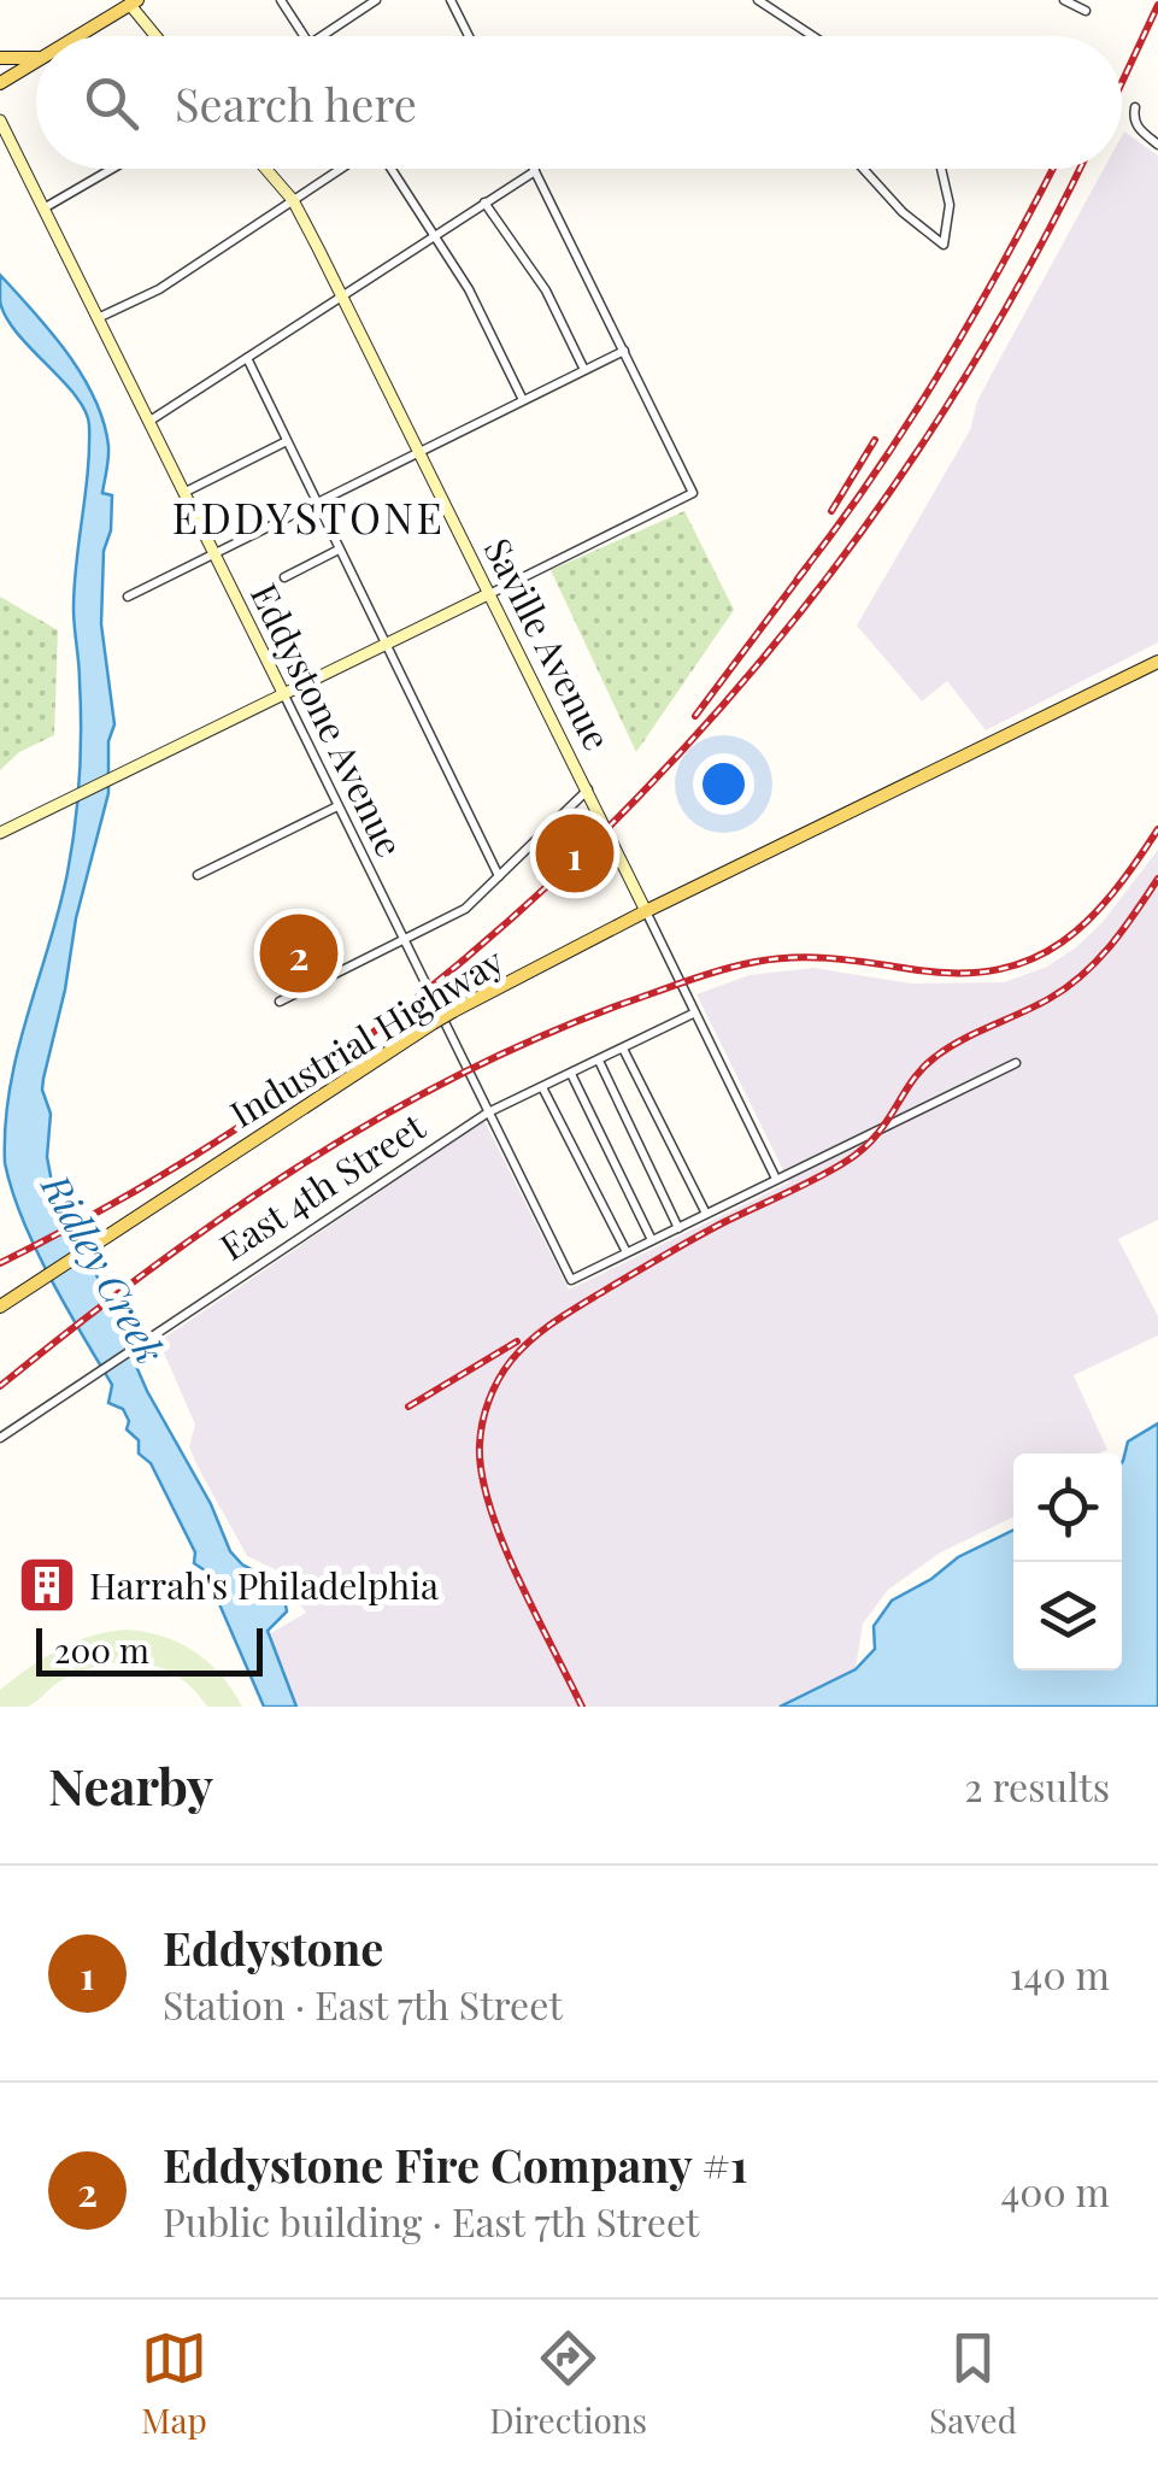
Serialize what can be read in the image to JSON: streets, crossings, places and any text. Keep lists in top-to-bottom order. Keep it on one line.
{"streets":{"main road":["Industrial Highway"],"street":["Saville Avenue","Eddystone Avenue","East 4th Street"]},"crossings":[["Saville Avenue","Industrial Highway"],["Saville Avenue","East 4th Street"],["Eddystone Avenue","East 4th Street"]],"districts":["EDDYSTONE"],"water":["Ridley Creek"],"places":{"building":["Harrah's Philadelphia"]},"scale_bar":"200 m","page":{"search":"Search here","pins":["1","2"],"scale":"200 m","heading":["Nearby","2 results"],"list":[{"mark":"1","name":"Eddystone","note":"Station · East 7th Street","value":"140 m"},{"mark":"2","name":"Eddystone Fire Company #1","note":"Public building · East 7th Street","value":"400 m"}],"nav":["Map","Directions","Saved"]}}
